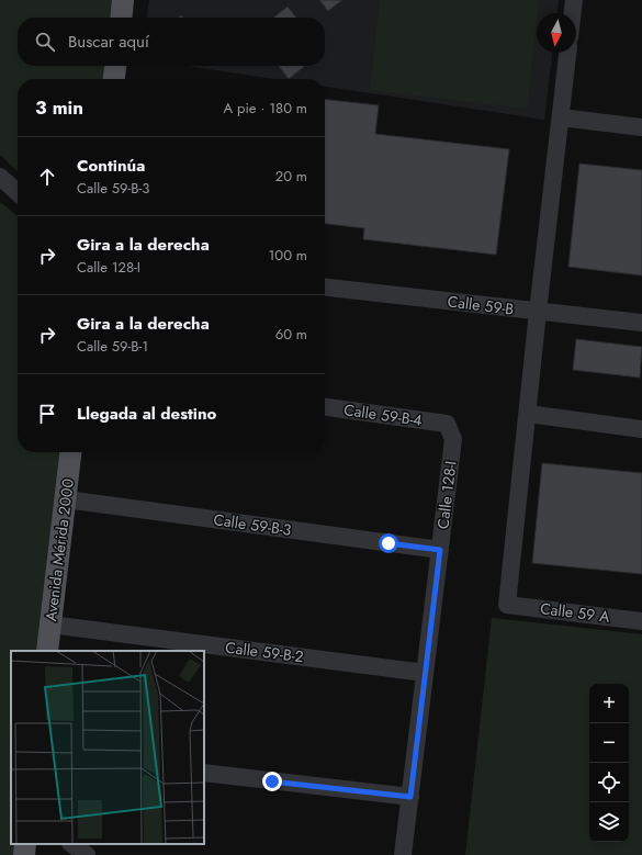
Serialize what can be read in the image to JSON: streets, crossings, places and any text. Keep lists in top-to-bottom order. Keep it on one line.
{"streets":{"main road":["Avenida Mérida 2000"],"street":["Calle 59-B","Calle 59-B-4","Calle 128-I","Calle 59-B-3","Calle 59 A","Calle 59-B-2"]},"crossings":[["Calle 59-B-4","Calle 128-I"],["Calle 128-I","Calle 59-B-3"],["Calle 128-I","Calle 59-B-2"],["Calle 59-B-3","Avenida Mérida 2000"],["Avenida Mérida 2000","Calle 59-B-2"]],"north":"bottom","page":{"search":"Buscar aquí","heading":["3 min","A pie · 180 m"],"list":[["Continúa","Calle 59-B-3","20 m"],["Gira a la derecha","Calle 128-I","100 m"],["Gira a la derecha","Calle 59-B-1","60 m"],"Llegada al destino"],"map_buttons":["+","−"]}}
